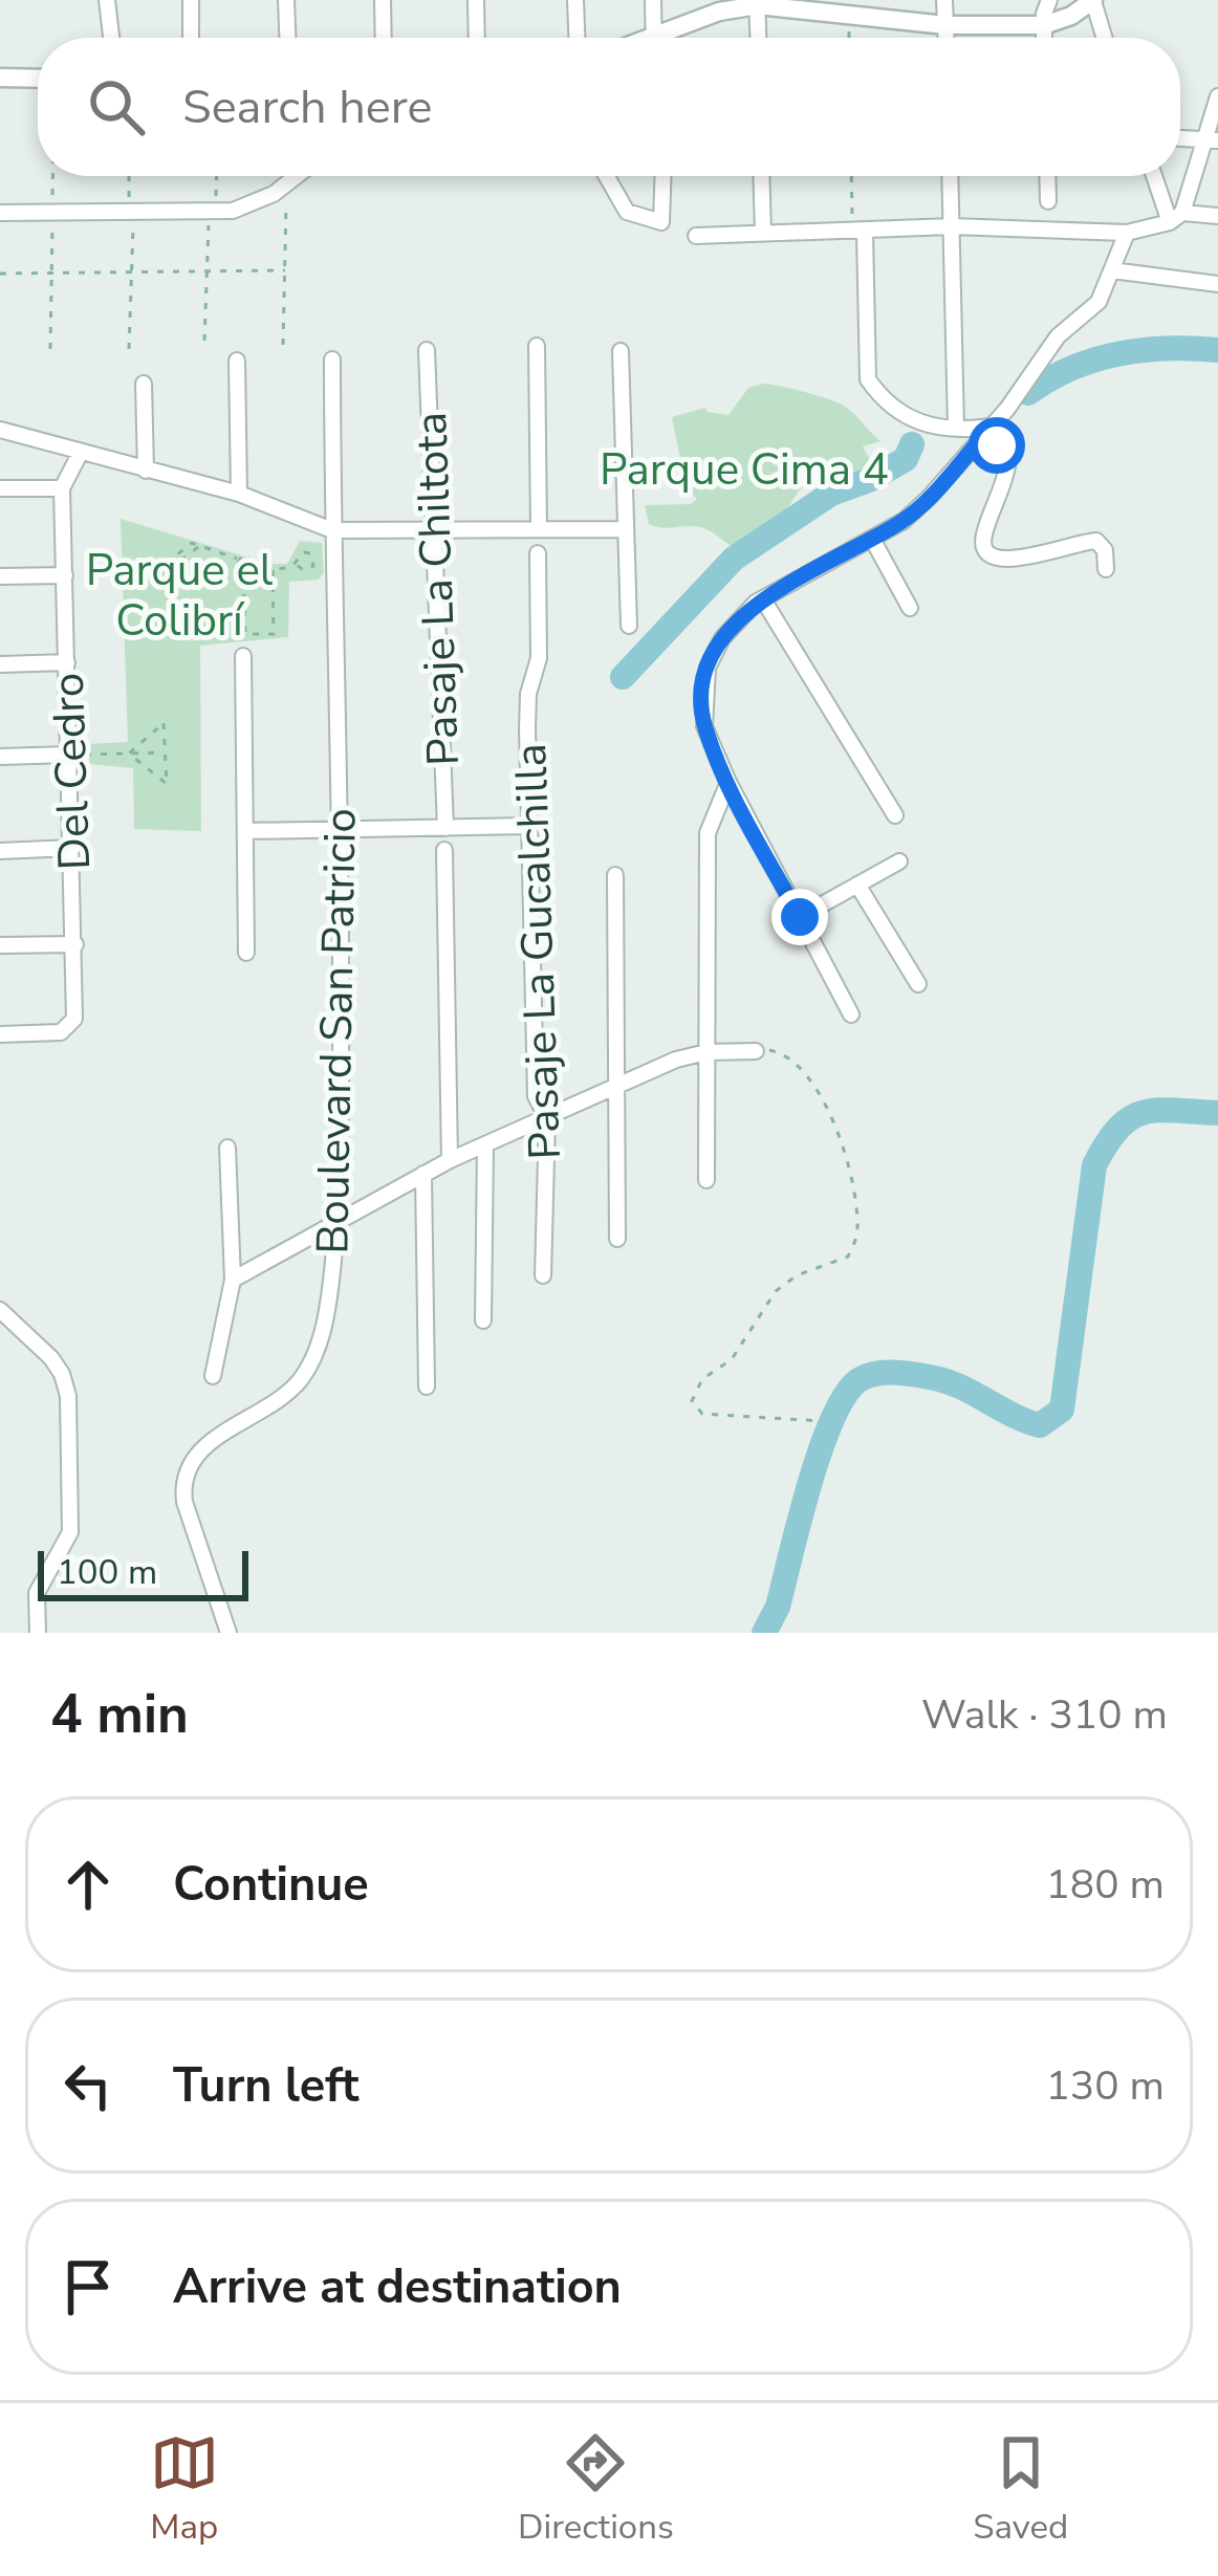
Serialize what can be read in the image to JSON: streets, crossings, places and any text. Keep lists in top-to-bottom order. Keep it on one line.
{"streets":{"street":["Pasaje La Chiltota","Del Cedro","Pasaje La Gucalchilla","Boulevard San Patricio"]},"parks":["Parque Cima 4","Parque el Colibrí"],"scale_bar":"100 m","page":{"search":"Search here","scale":"100 m","heading":["4 min","Walk · 310 m"],"list":[["Continue","180 m"],["Turn left","130 m"],"Arrive at destination"],"nav":["Map","Directions","Saved"]}}
